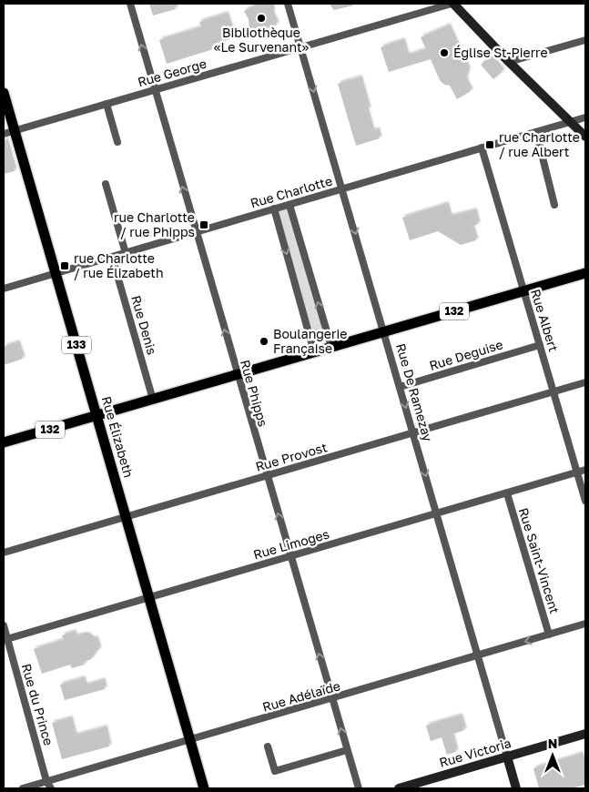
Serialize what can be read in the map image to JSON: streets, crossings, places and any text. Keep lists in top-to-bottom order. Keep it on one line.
{"streets":{"main road":["132","133","Rue Élizabeth"],"street":["Rue George","Rue Charlotte","Rue Albert","Rue Denis","Rue Deguise","Rue De Ramezay","Rue Phipps","Rue Provost","Rue Limoges","Rue Saint-Vincent","Rue Adélaïde","Rue du Prince","Rue Victoria"]},"crossings":[["Rue George","Rue De Ramezay"],["Rue George","Rue Phipps"],["Rue George","Rue Élizabeth"],["Rue Charlotte","Rue Albert"],["Rue Charlotte","Rue Denis"],["Rue Charlotte","Rue De Ramezay"],["Rue Charlotte","Rue Phipps"],["Rue Charlotte","Rue Élizabeth"],["132","Rue Albert"],["132","Rue Denis"],["132","Rue De Ramezay"],["132","Rue Phipps"],["132","Rue Élizabeth"],["Rue Albert","Rue Deguise"],["Rue Albert","Rue Provost"],["Rue Albert","Rue Limoges"],["Rue Deguise","Rue De Ramezay"],["Rue De Ramezay","Rue Provost"],["Rue De Ramezay","Rue Limoges"],["Rue De Ramezay","Rue Adélaïde"],["Rue De Ramezay","Rue Victoria"],["Rue Phipps","Rue Provost"],["Rue Phipps","Rue Limoges"],["Rue Phipps","Rue Adélaïde"],["Rue Élizabeth","Rue Provost"],["Rue Élizabeth","Rue Limoges"],["Rue Élizabeth","Rue Adélaïde"],["Rue Limoges","Rue Saint-Vincent"],["Rue Limoges","Rue du Prince"],["Rue Saint-Vincent","Rue Adélaïde"],["Rue Adélaïde","Rue du Prince"]],"one_way":["Rue Phipps"],"places":{"other":["Bibliothèque «Le Survenant»","Église St-Pierre","Boulangerie Française"],"transit":["rue Charlotte / rue Albert","rue Charlotte / rue Phipps","rue Charlotte / rue Élizabeth"]},"north":"top"}
